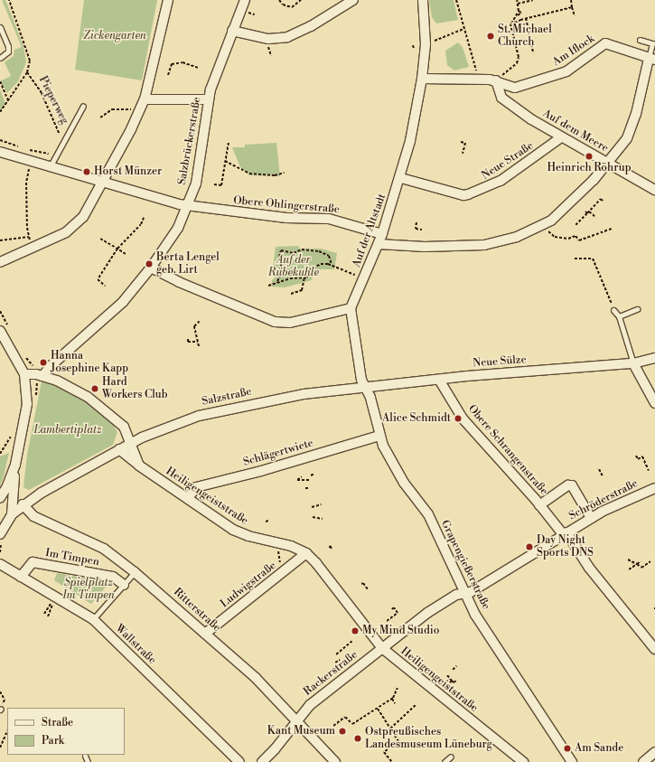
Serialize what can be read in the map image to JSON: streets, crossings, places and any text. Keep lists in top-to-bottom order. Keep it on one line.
{"streets":{"street":["Am Iflock","Auf dem Meere","Salzbrückerstraße","Neue Straße","Obere Ohlingerstraße","Auf der Altstadt","Neue Sülze","Salzstraße","Obere Schrangenstraße","Schlägertwiete","Heiligengeiststraße","Schröderstraße","Im Timpen","Grapengießerstraße","Ludwigstraße","Ritterstraße","Wallstraße","Rackerstraße"],"lane":["Pieperweg"]},"crossings":[["Am Iflock","Auf dem Meere"],["Pieperweg","Obere Ohlingerstraße"],["Auf dem Meere","Neue Straße"],["Salzbrückerstraße","Obere Ohlingerstraße"],["Neue Straße","Auf der Altstadt"],["Obere Ohlingerstraße","Auf der Altstadt"],["Neue Sülze","Salzstraße"],["Neue Sülze","Obere Schrangenstraße"],["Neue Sülze","Grapengießerstraße"],["Salzstraße","Heiligengeiststraße"],["Salzstraße","Ritterstraße"],["Obere Schrangenstraße","Schröderstraße"],["Schlägertwiete","Heiligengeiststraße"],["Schlägertwiete","Grapengießerstraße"],["Heiligengeiststraße","Ludwigstraße"],["Heiligengeiststraße","Rackerstraße"],["Schröderstraße","Grapengießerstraße"],["Schröderstraße","Rackerstraße"],["Im Timpen","Wallstraße"],["Grapengießerstraße","Rackerstraße"],["Ludwigstraße","Ritterstraße"],["Ritterstraße","Rackerstraße"]],"parks":["Zickengarten","Auf der Rübekuhle","Lambertiplatz","Spielplatz Im Timpen"],"places":["St. Michael Church","Heinrich Röhrup","Horst Münzer","Berta Lengel geb. Lirt","Hanna Josephine Kapp","Hard Workers Club","Alice Schmidt","Day Night Sports DNS","My Mind Studio","Kant Museum","Ostpreußisches Landesmuseum Lüneburg","Am Sande"],"legend":["Straße","Park"]}
